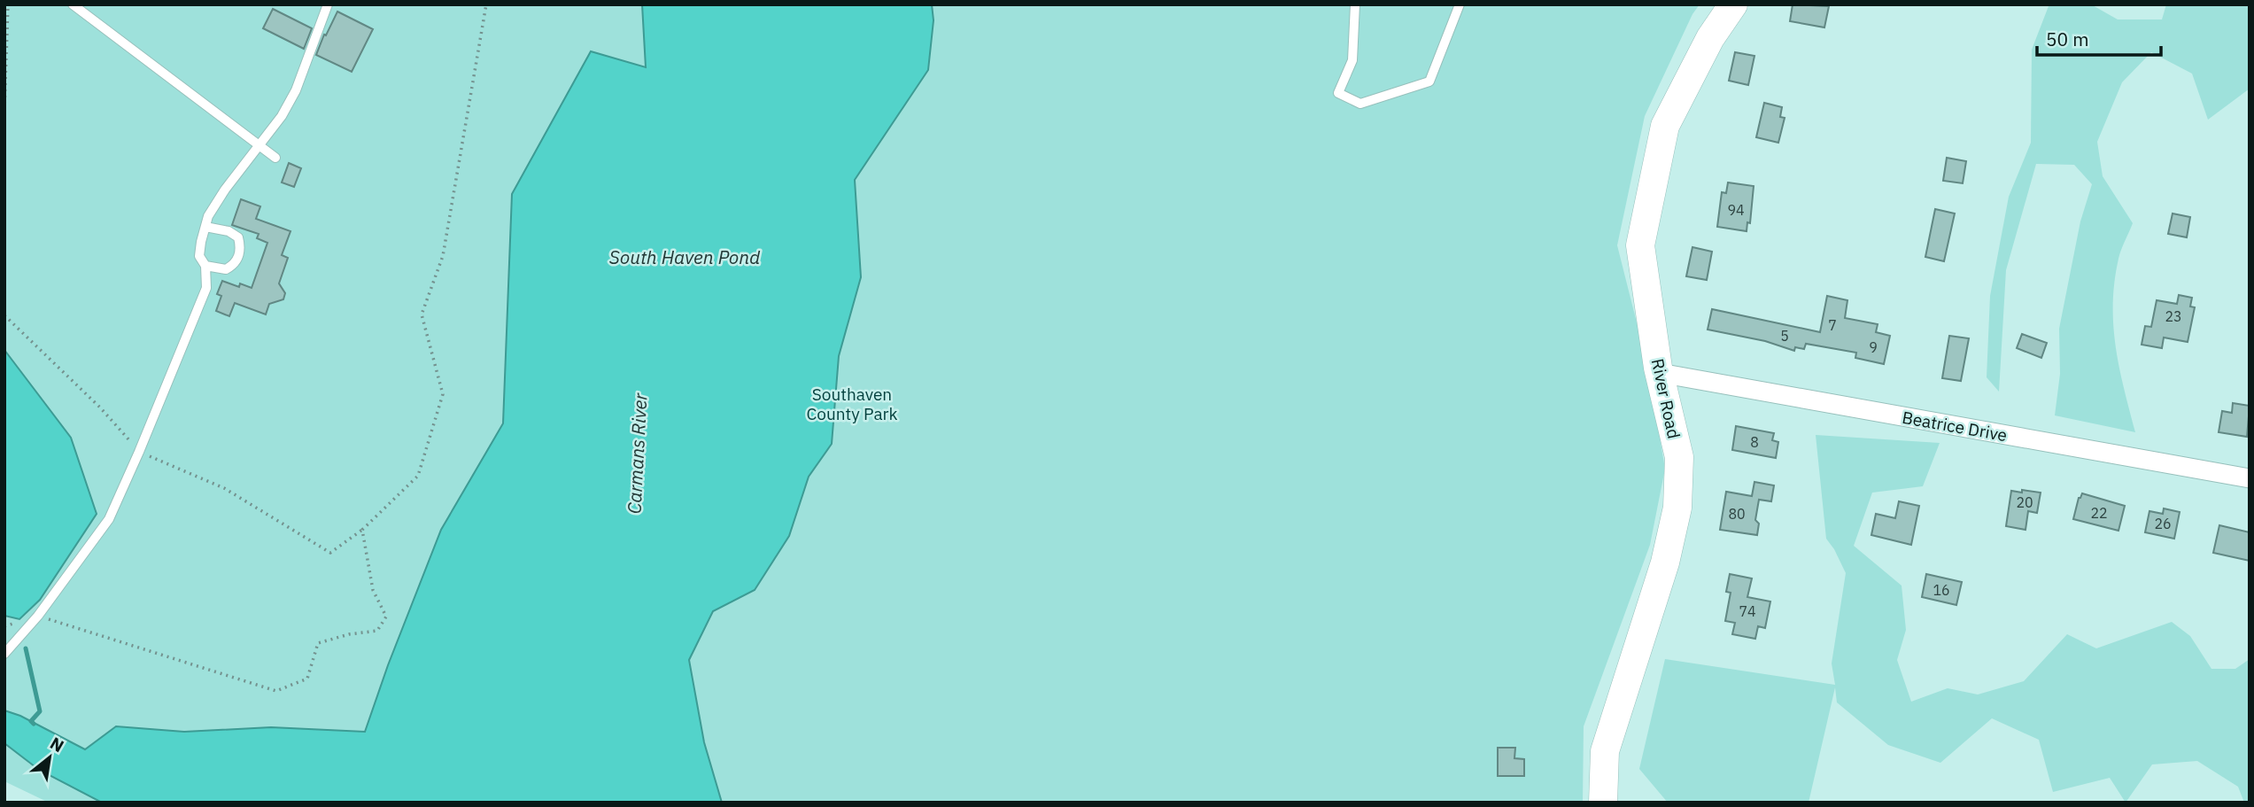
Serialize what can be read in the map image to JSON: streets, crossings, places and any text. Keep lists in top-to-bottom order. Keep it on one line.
{"streets":{"street":["River Road","Beatrice Drive"]},"crossings":[["River Road","Beatrice Drive"]],"water":["South Haven Pond","Carmans River"],"parks":["Southaven County Park"],"house_numbers":["94","23","7","5","9","8","20","22","80","26","16","74"],"scale_bar":"50 m","north":"top right"}
